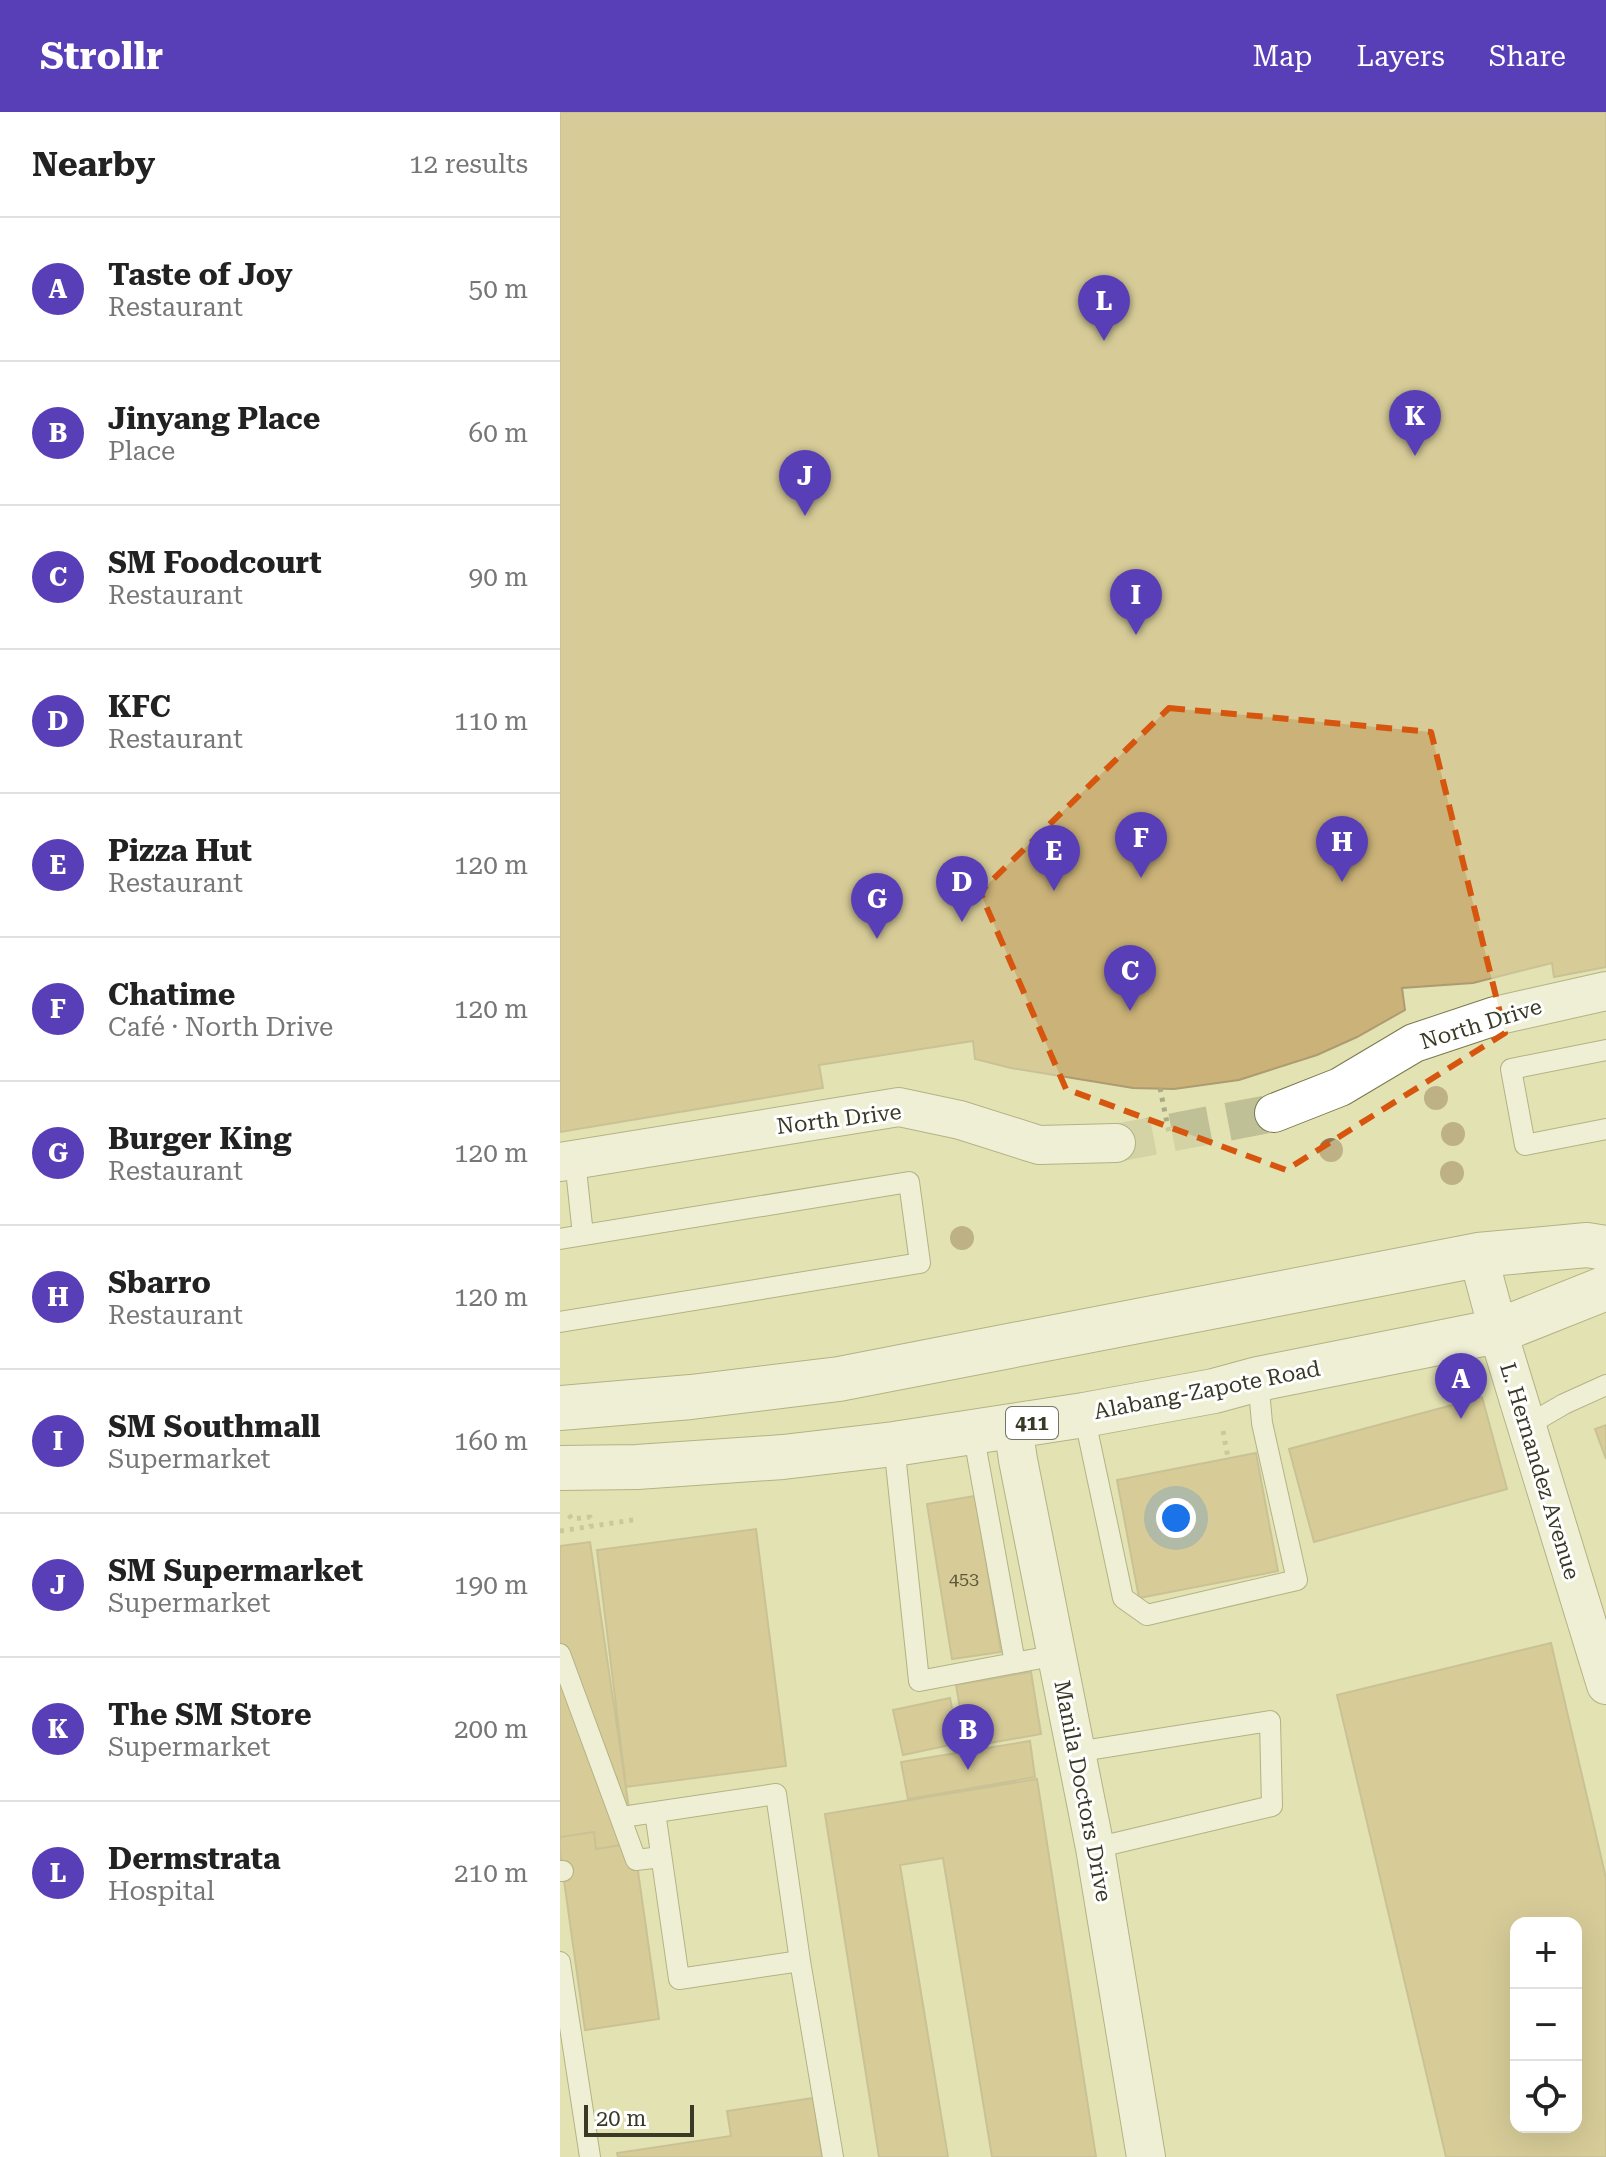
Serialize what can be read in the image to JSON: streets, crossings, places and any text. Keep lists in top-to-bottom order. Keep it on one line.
{"streets":{"highway":["Alabang-Zapote Road","411"],"street":["North Drive","L. Hernandez Avenue","Manila Doctors Drive"]},"crossings":[["Alabang-Zapote Road","L. Hernandez Avenue"],["Alabang-Zapote Road","Manila Doctors Drive"]],"house_numbers":["453"],"scale_bar":"20 m","page":{"header":"Strollr","nav":["Map","Layers","Share"],"heading":["Nearby","12 results"],"list":[{"mark":"A","name":"Taste of Joy","note":"Restaurant","value":"50 m"},{"mark":"B","name":"Jinyang Place","note":"Place","value":"60 m"},{"mark":"C","name":"SM Foodcourt","note":"Restaurant","value":"90 m"},{"mark":"D","name":"KFC","note":"Restaurant","value":"110 m"},{"mark":"E","name":"Pizza Hut","note":"Restaurant","value":"120 m"},{"mark":"F","name":"Chatime","note":"Café · North Drive","value":"120 m"},{"mark":"G","name":"Burger King","note":"Restaurant","value":"120 m"},{"mark":"H","name":"Sbarro","note":"Restaurant","value":"120 m"},{"mark":"I","name":"SM Southmall","note":"Supermarket","value":"160 m"},{"mark":"J","name":"SM Supermarket","note":"Supermarket","value":"190 m"},{"mark":"K","name":"The SM Store","note":"Supermarket","value":"200 m"},{"mark":"L","name":"Dermstrata","note":"Hospital","value":"210 m"}],"pins":["L","K","J","I","F","H","E","D","G","C","A","B"],"map_buttons":["+","−"],"scale":"20 m"}}
